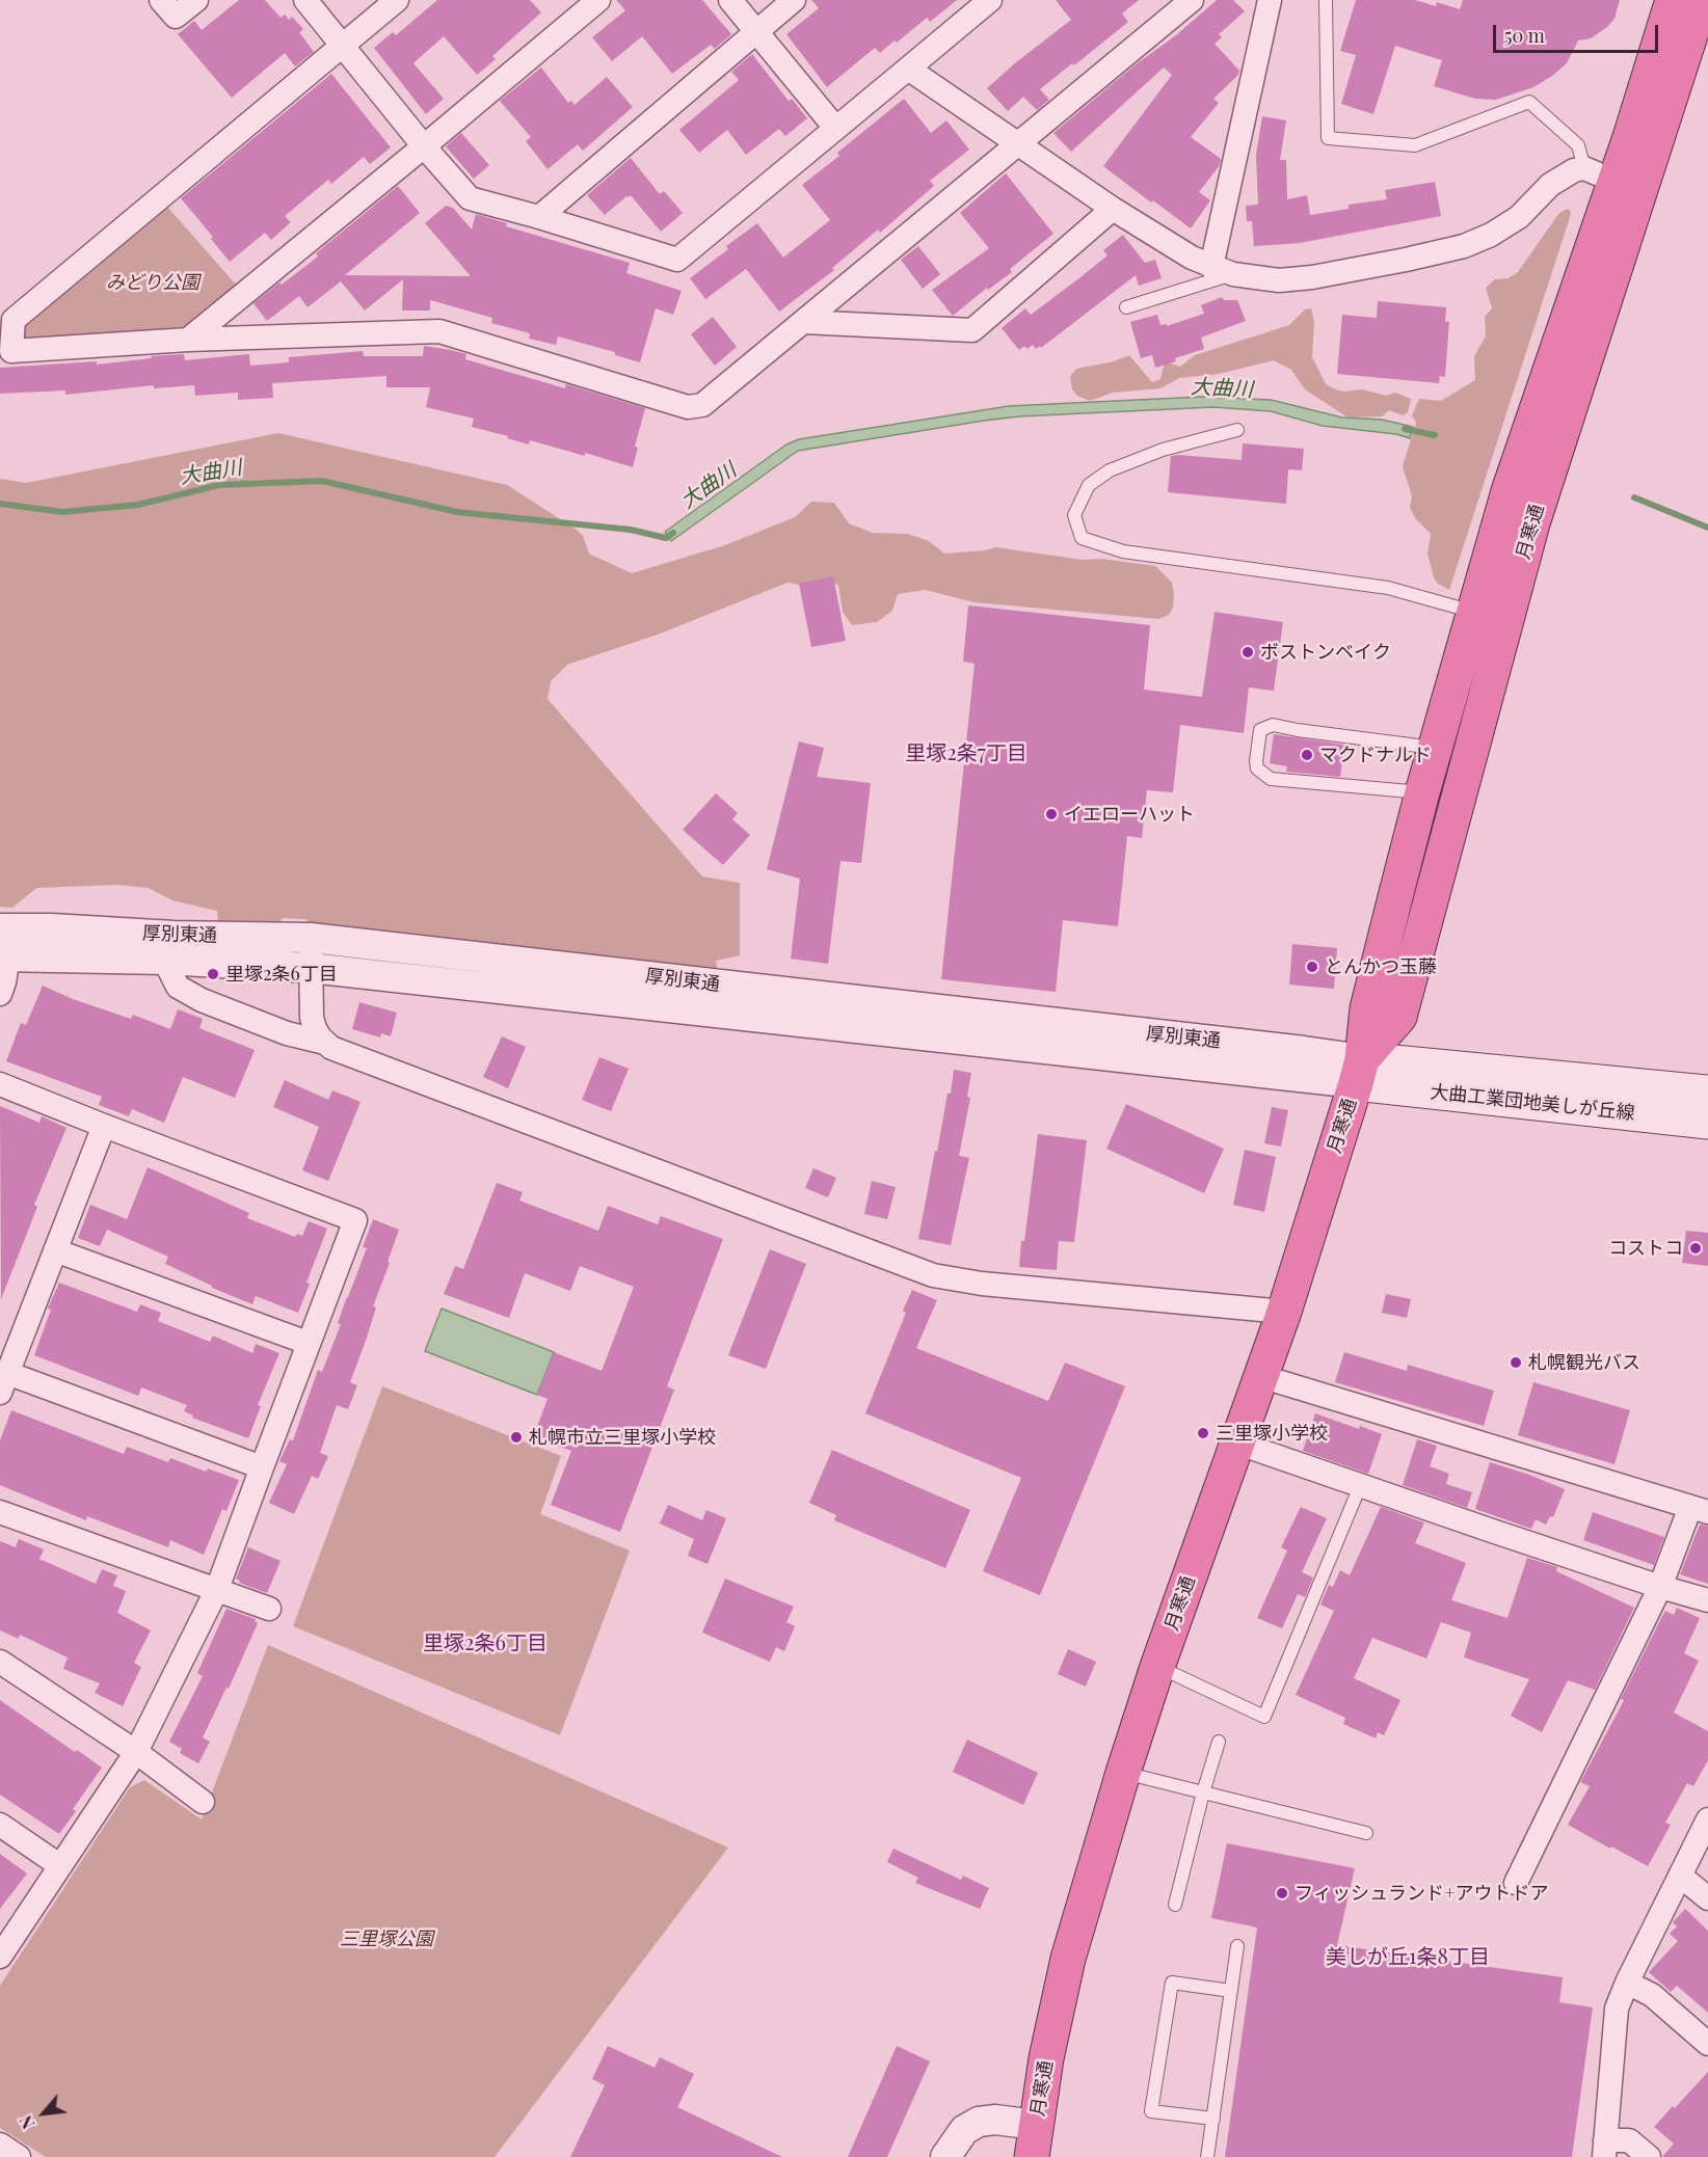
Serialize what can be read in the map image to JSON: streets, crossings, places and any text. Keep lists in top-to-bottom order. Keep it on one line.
{"streets":{"highway":["月寒通"],"main road":["大曲工業団地美しが丘線"],"street":["厚別東通"]},"crossings":[["月寒通","厚別東通"],["月寒通","大曲工業団地美しが丘線"],["厚別東通","大曲工業団地美しが丘線"]],"districts":["里塚2条7丁目","里塚2条6丁目","美しが丘1条8丁目"],"water":["大曲川"],"parks":["みどり公園","三里塚公園"],"places":["ボストンベイク","マクドナルド","イエローハット","とんかつ玉藤","里塚2条6丁目","コストコ","札幌観光バス","三里塚小学校","札幌市立三里塚小学校","フィッシュランド+アウトドア"],"scale_bar":"50 m","north":"bottom left"}
